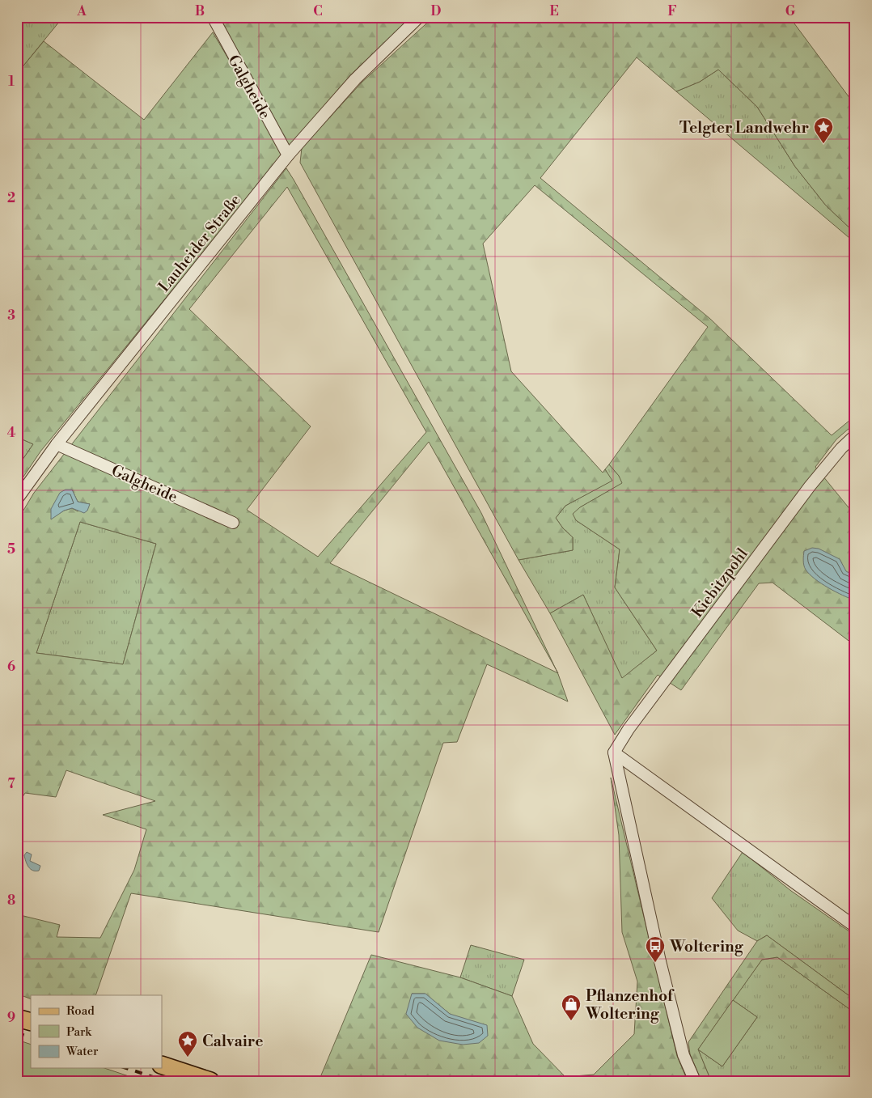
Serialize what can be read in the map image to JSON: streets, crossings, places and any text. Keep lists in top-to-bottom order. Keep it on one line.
{"streets":{"street":["Galgheide","Lauheider Straße","Kiebitzpohl"]},"crossings":[["Galgheide","Lauheider Straße"]],"places":{"place":["Telgter Landwehr","Calvaire"],"bus stop":["Woltering"],"shop":["Pflanzenhof Woltering"]},"legend":["Road","Park","Water"],"grid":{"columns":["A","B","C","D","E","F","G"],"rows":["1","2","3","4","5","6","7","8","9"]}}
